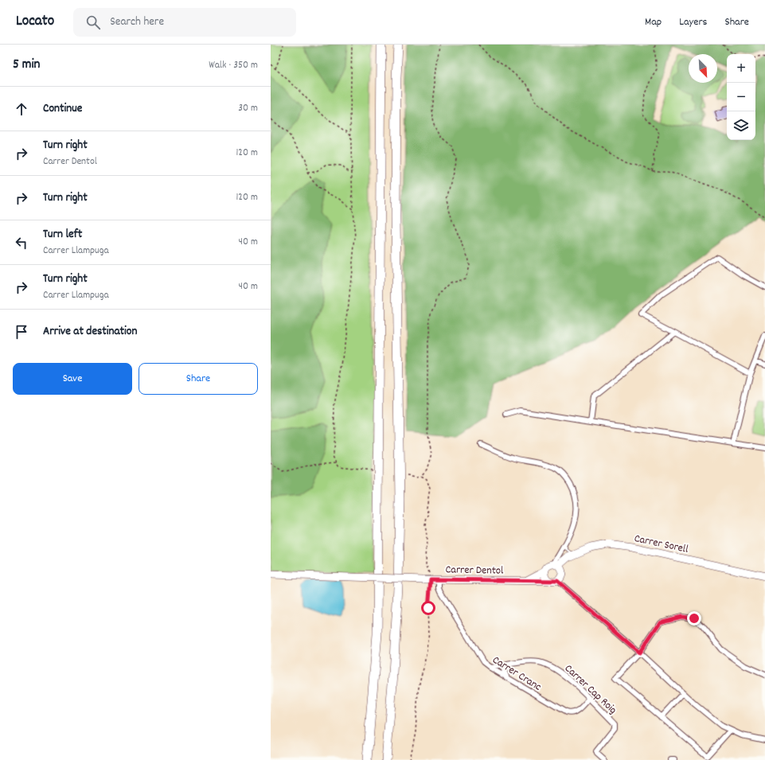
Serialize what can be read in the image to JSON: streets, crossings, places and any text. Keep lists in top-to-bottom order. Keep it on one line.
{"streets":{"street":["Carrer Sorell","Carrer Dentol","Carrer Cranc","Carrer Cap Roig"]},"crossings":[["Carrer Sorell","Carrer Dentol"],["Carrer Dentol","Carrer Cranc"],["Carrer Cranc","Carrer Cap Roig"]],"north":"bottom right","page":{"header":"Locato","search":"Search here","nav":["Map","Layers","Share"],"heading":["5 min","Walk · 350 m"],"map_buttons":["+","−"],"list":[["Continue","30 m"],["Turn right","Carrer Dentol","120 m"],["Turn right","120 m"],["Turn left","Carrer Llampuga","40 m"],["Turn right","Carrer Llampuga","40 m"],"Arrive at destination"],"buttons":["Save","Share"]}}
